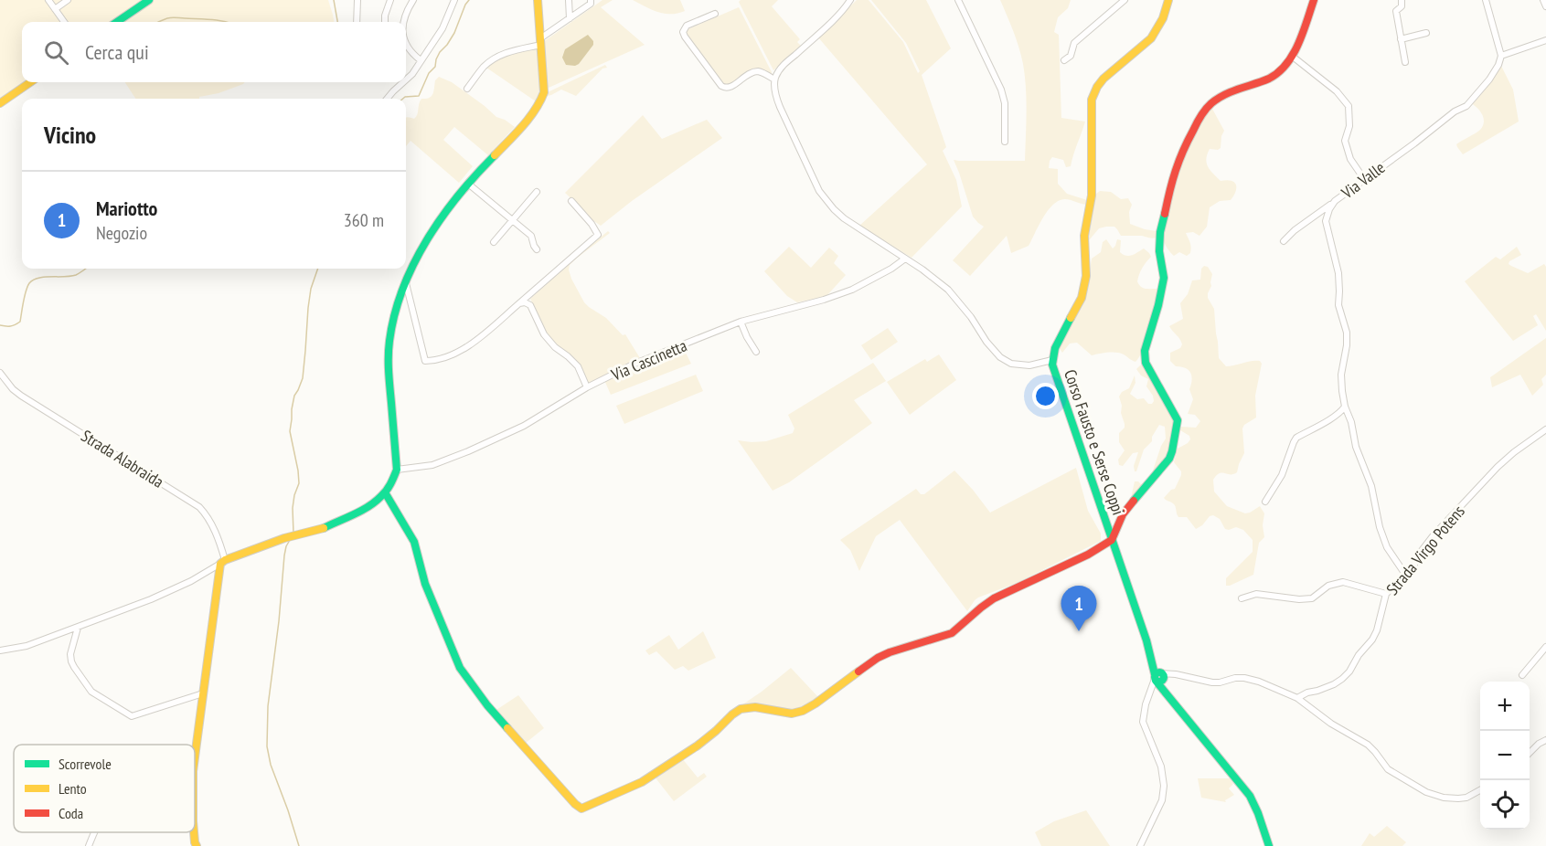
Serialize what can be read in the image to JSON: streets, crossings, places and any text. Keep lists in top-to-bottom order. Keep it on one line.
{"streets":{"street":["Via Valle","Via Cascinetta","Corso Fausto e Serse Coppi","Strada Alabraida","Strada Virgo Potens"]},"crossings":[["Via Valle","Strada Virgo Potens"]],"legend":["Scorrevole","Lento","Coda"],"page":{"search":"Cerca qui","heading":"Vicino","list":[{"mark":"1","name":"Mariotto","note":"Negozio","value":"360 m"}],"pins":"1","map_buttons":["+","−"]}}
